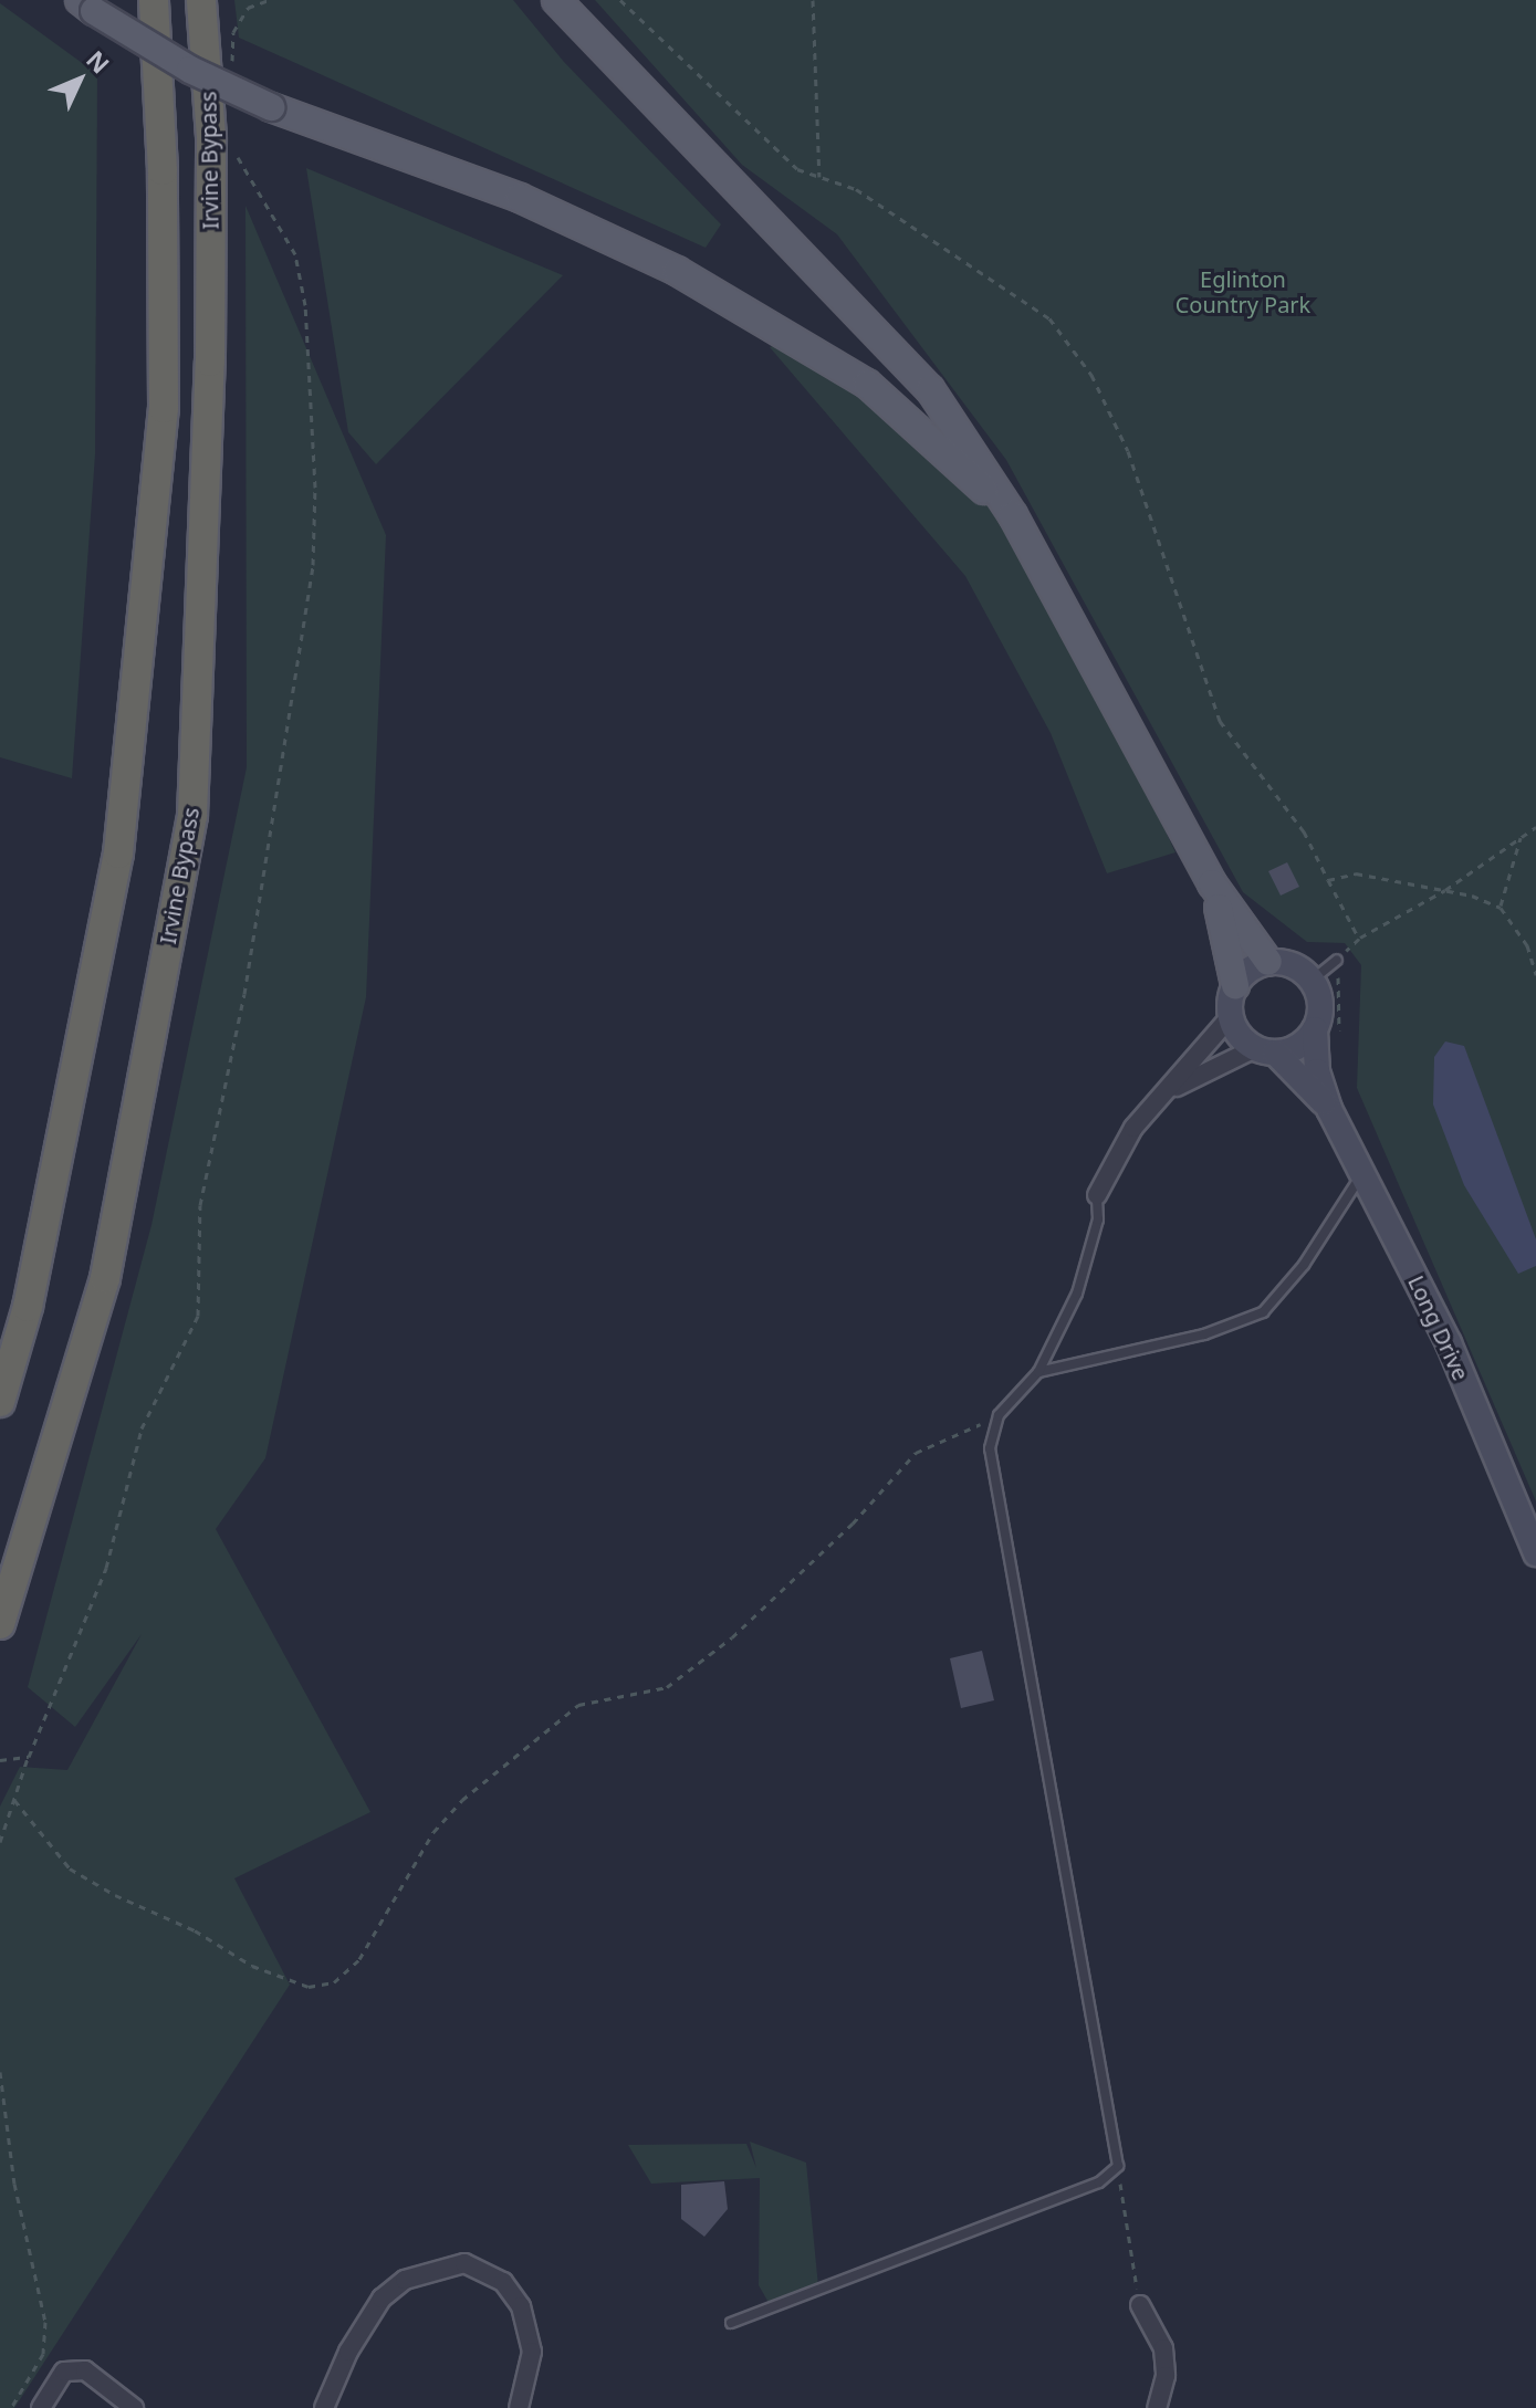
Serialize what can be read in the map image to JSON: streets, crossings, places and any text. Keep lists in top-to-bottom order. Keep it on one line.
{"streets":{"highway":["Irvine Bypass"],"main road":["Long Drive"]},"parks":["Eglinton Country Park"],"north":"top right"}
